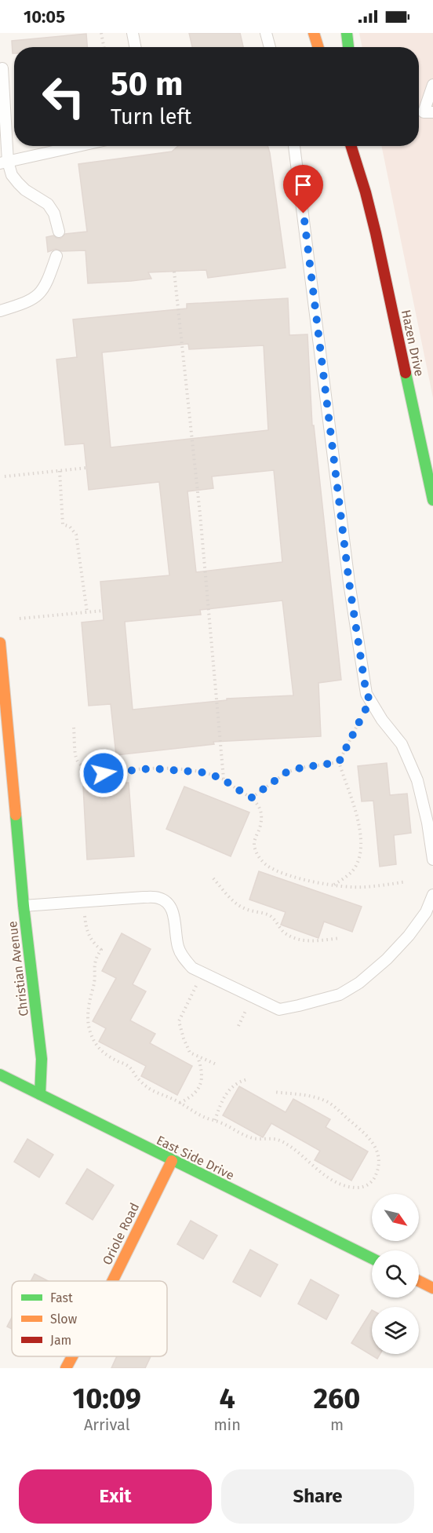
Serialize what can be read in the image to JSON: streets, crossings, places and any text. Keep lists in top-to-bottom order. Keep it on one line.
{"streets":{"street":["Hazen Drive","Christian Avenue","East Side Drive","Oriole Road"]},"crossings":[["Christian Avenue","East Side Drive"],["East Side Drive","Oriole Road"]],"legend":["Fast","Slow","Jam"],"north":"bottom right","page":{"status":"10:05","turn":["50 m","Turn left"],"eta":["10:09","Arrival","4","min","260","m"],"buttons":["Exit","Share"]}}
